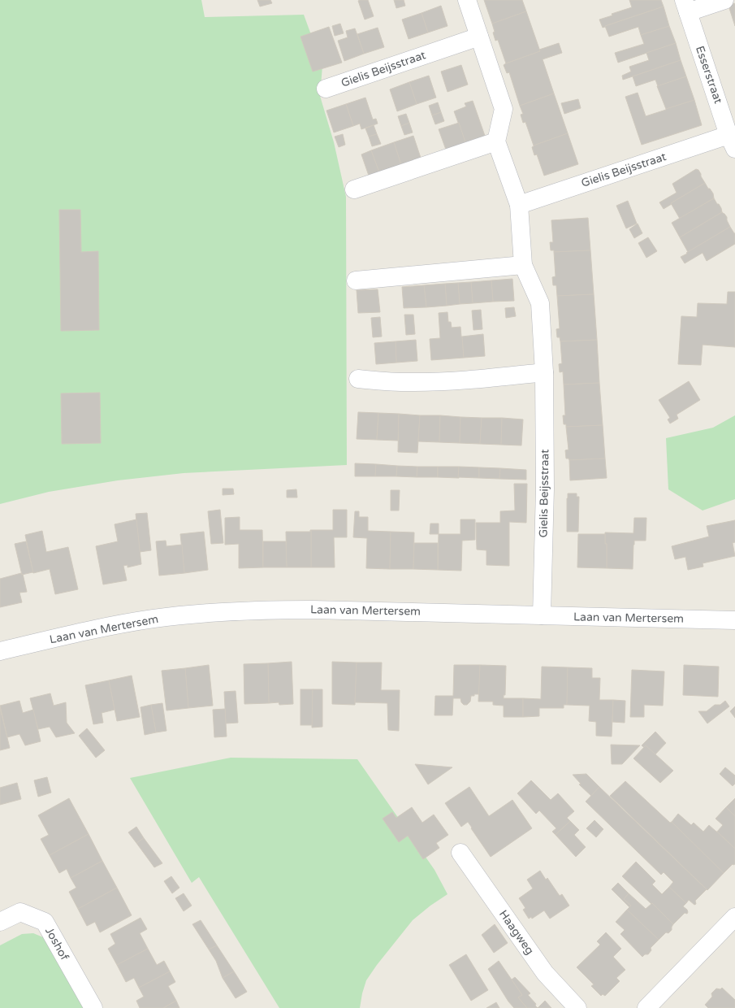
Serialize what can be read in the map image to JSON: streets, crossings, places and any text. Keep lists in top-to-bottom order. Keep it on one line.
{"streets":{"street":["Gielis Beijsstraat","Esserstraat","Laan van Mertersem","Haagweg","Joshof"]},"crossings":[["Gielis Beijsstraat","Esserstraat"],["Gielis Beijsstraat","Laan van Mertersem"]]}
